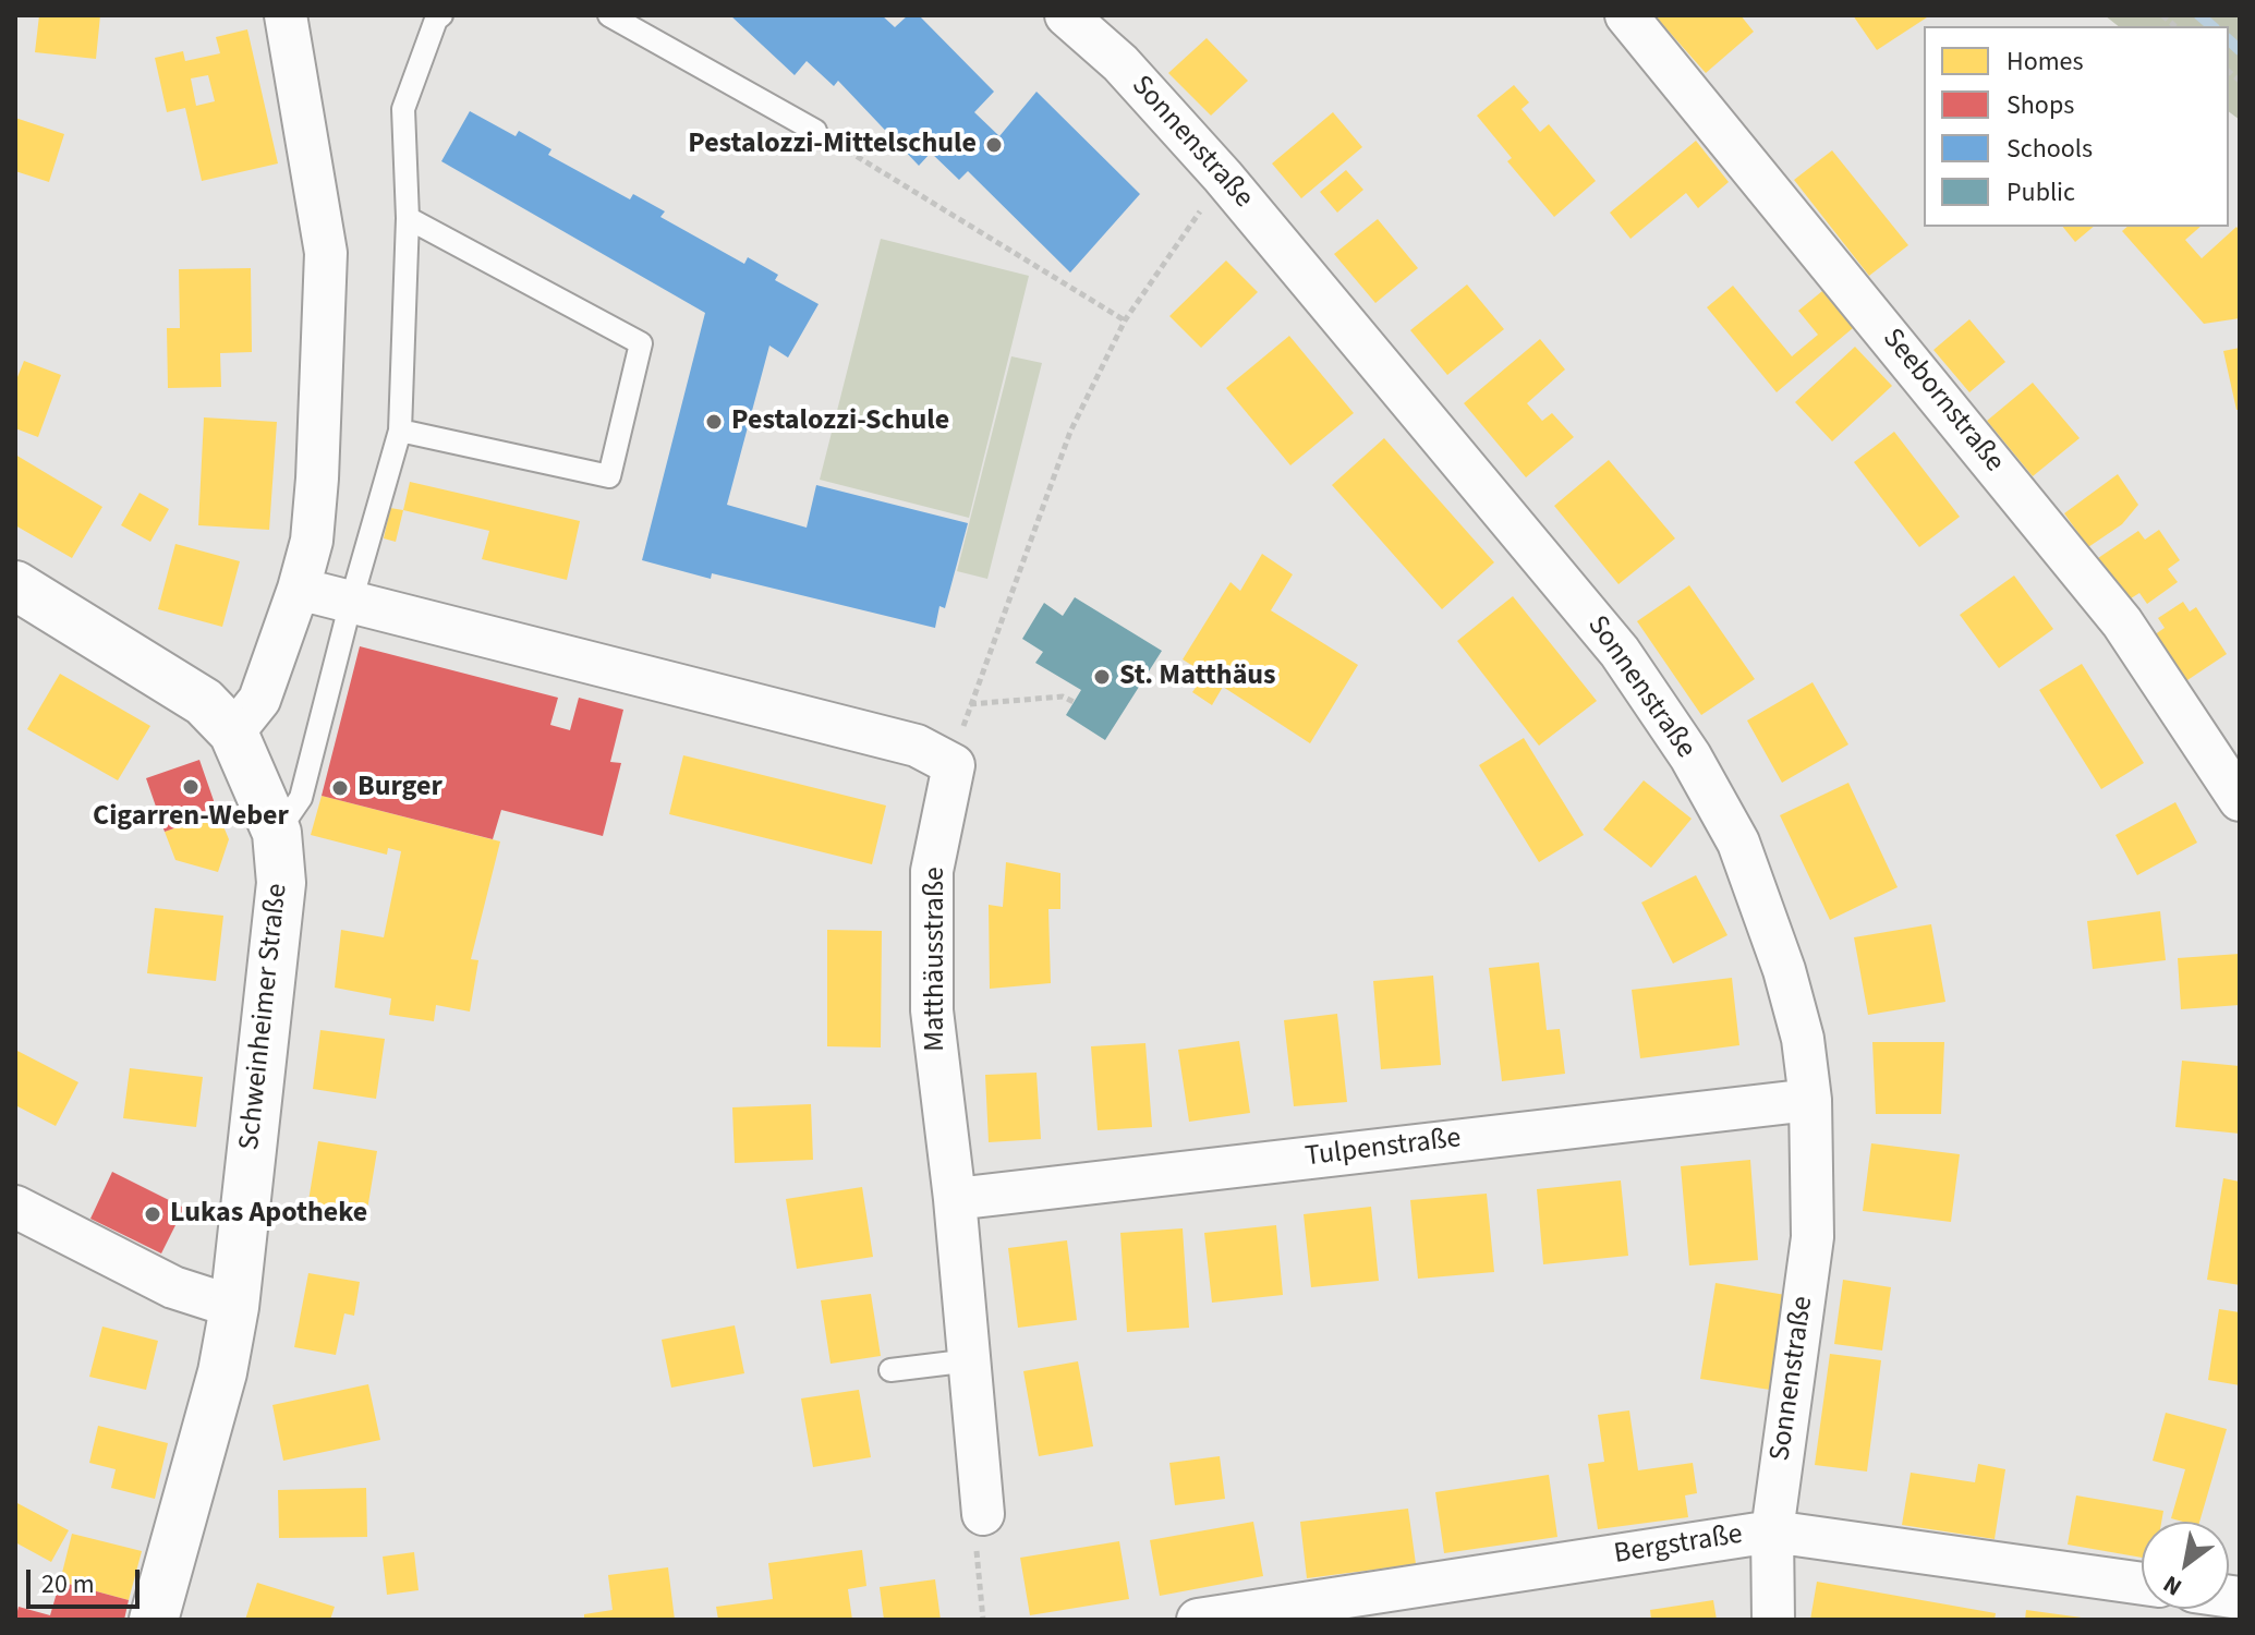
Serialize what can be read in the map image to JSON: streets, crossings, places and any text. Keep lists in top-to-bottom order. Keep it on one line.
{"streets":{"street":["Sonnenstraße","Seebornstraße","Matthäusstraße","Schweinheimer Straße","Tulpenstraße","Bergstraße"]},"crossings":[["Sonnenstraße","Tulpenstraße"],["Sonnenstraße","Bergstraße"],["Matthäusstraße","Tulpenstraße"]],"places":["Pestalozzi-Mittelschule","Pestalozzi-Schule","St. Matthäus","Cigarren-Weber","Burger","Lukas Apotheke"],"legend":["Homes","Shops","Schools","Public"],"scale_bar":"20 m","north":"bottom left"}
